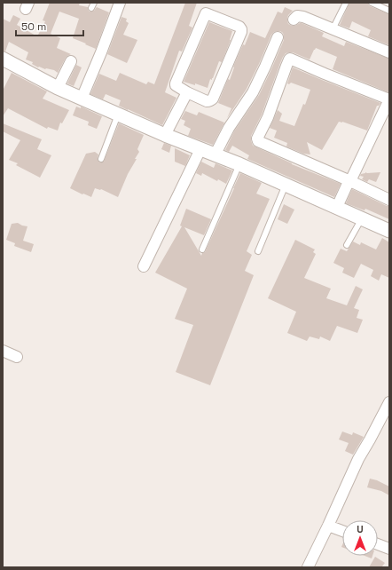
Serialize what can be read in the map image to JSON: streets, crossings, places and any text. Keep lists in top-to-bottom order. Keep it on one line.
{"scale_bar":"50 m","north":"top"}
